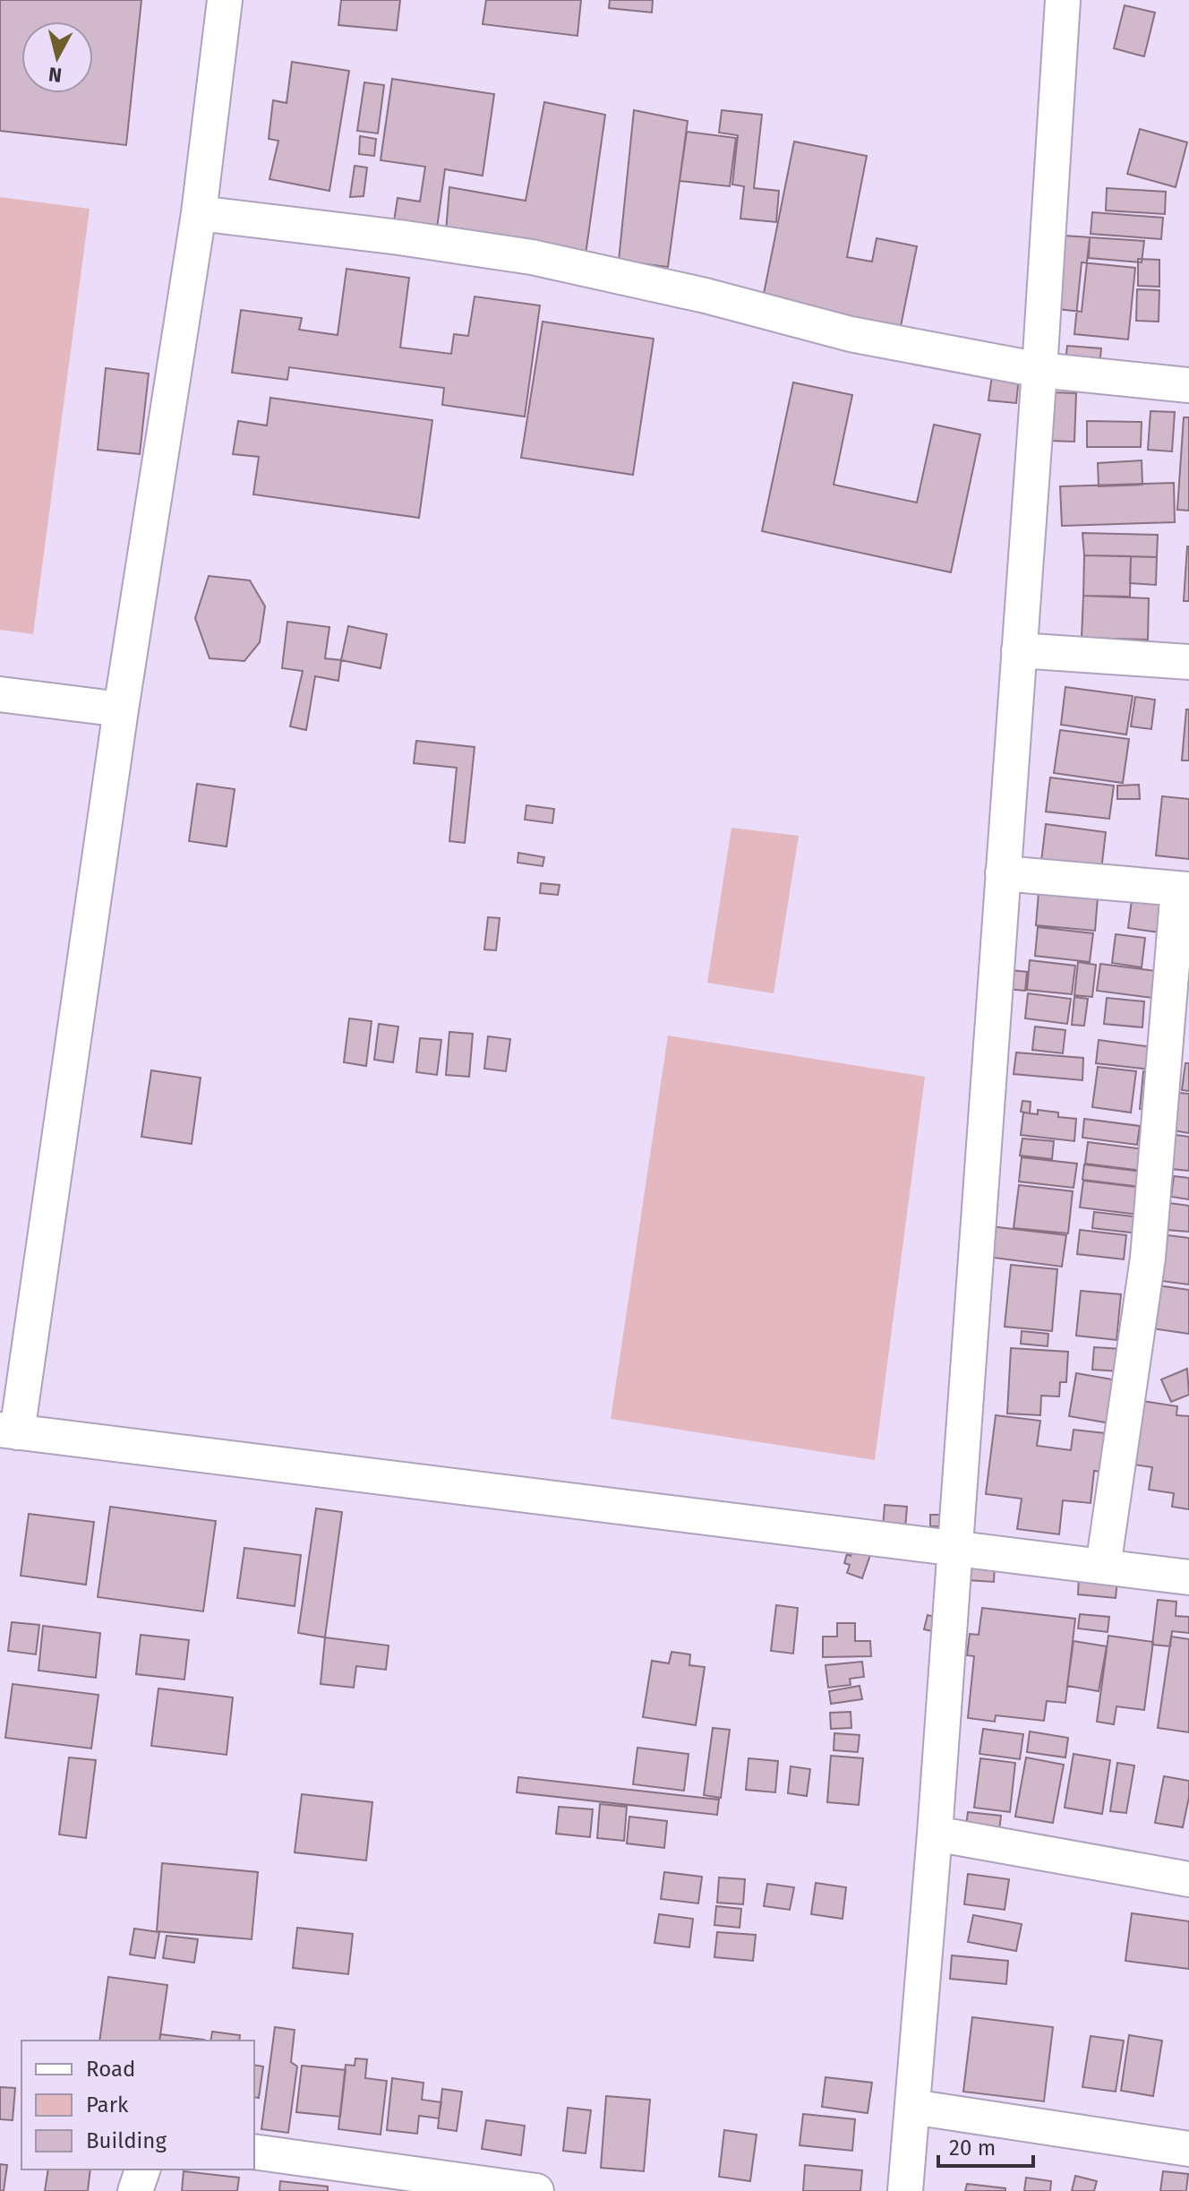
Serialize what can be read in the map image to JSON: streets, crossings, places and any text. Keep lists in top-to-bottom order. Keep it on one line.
{"legend":["Road","Park","Building"],"scale_bar":"20 m","north":"bottom"}
